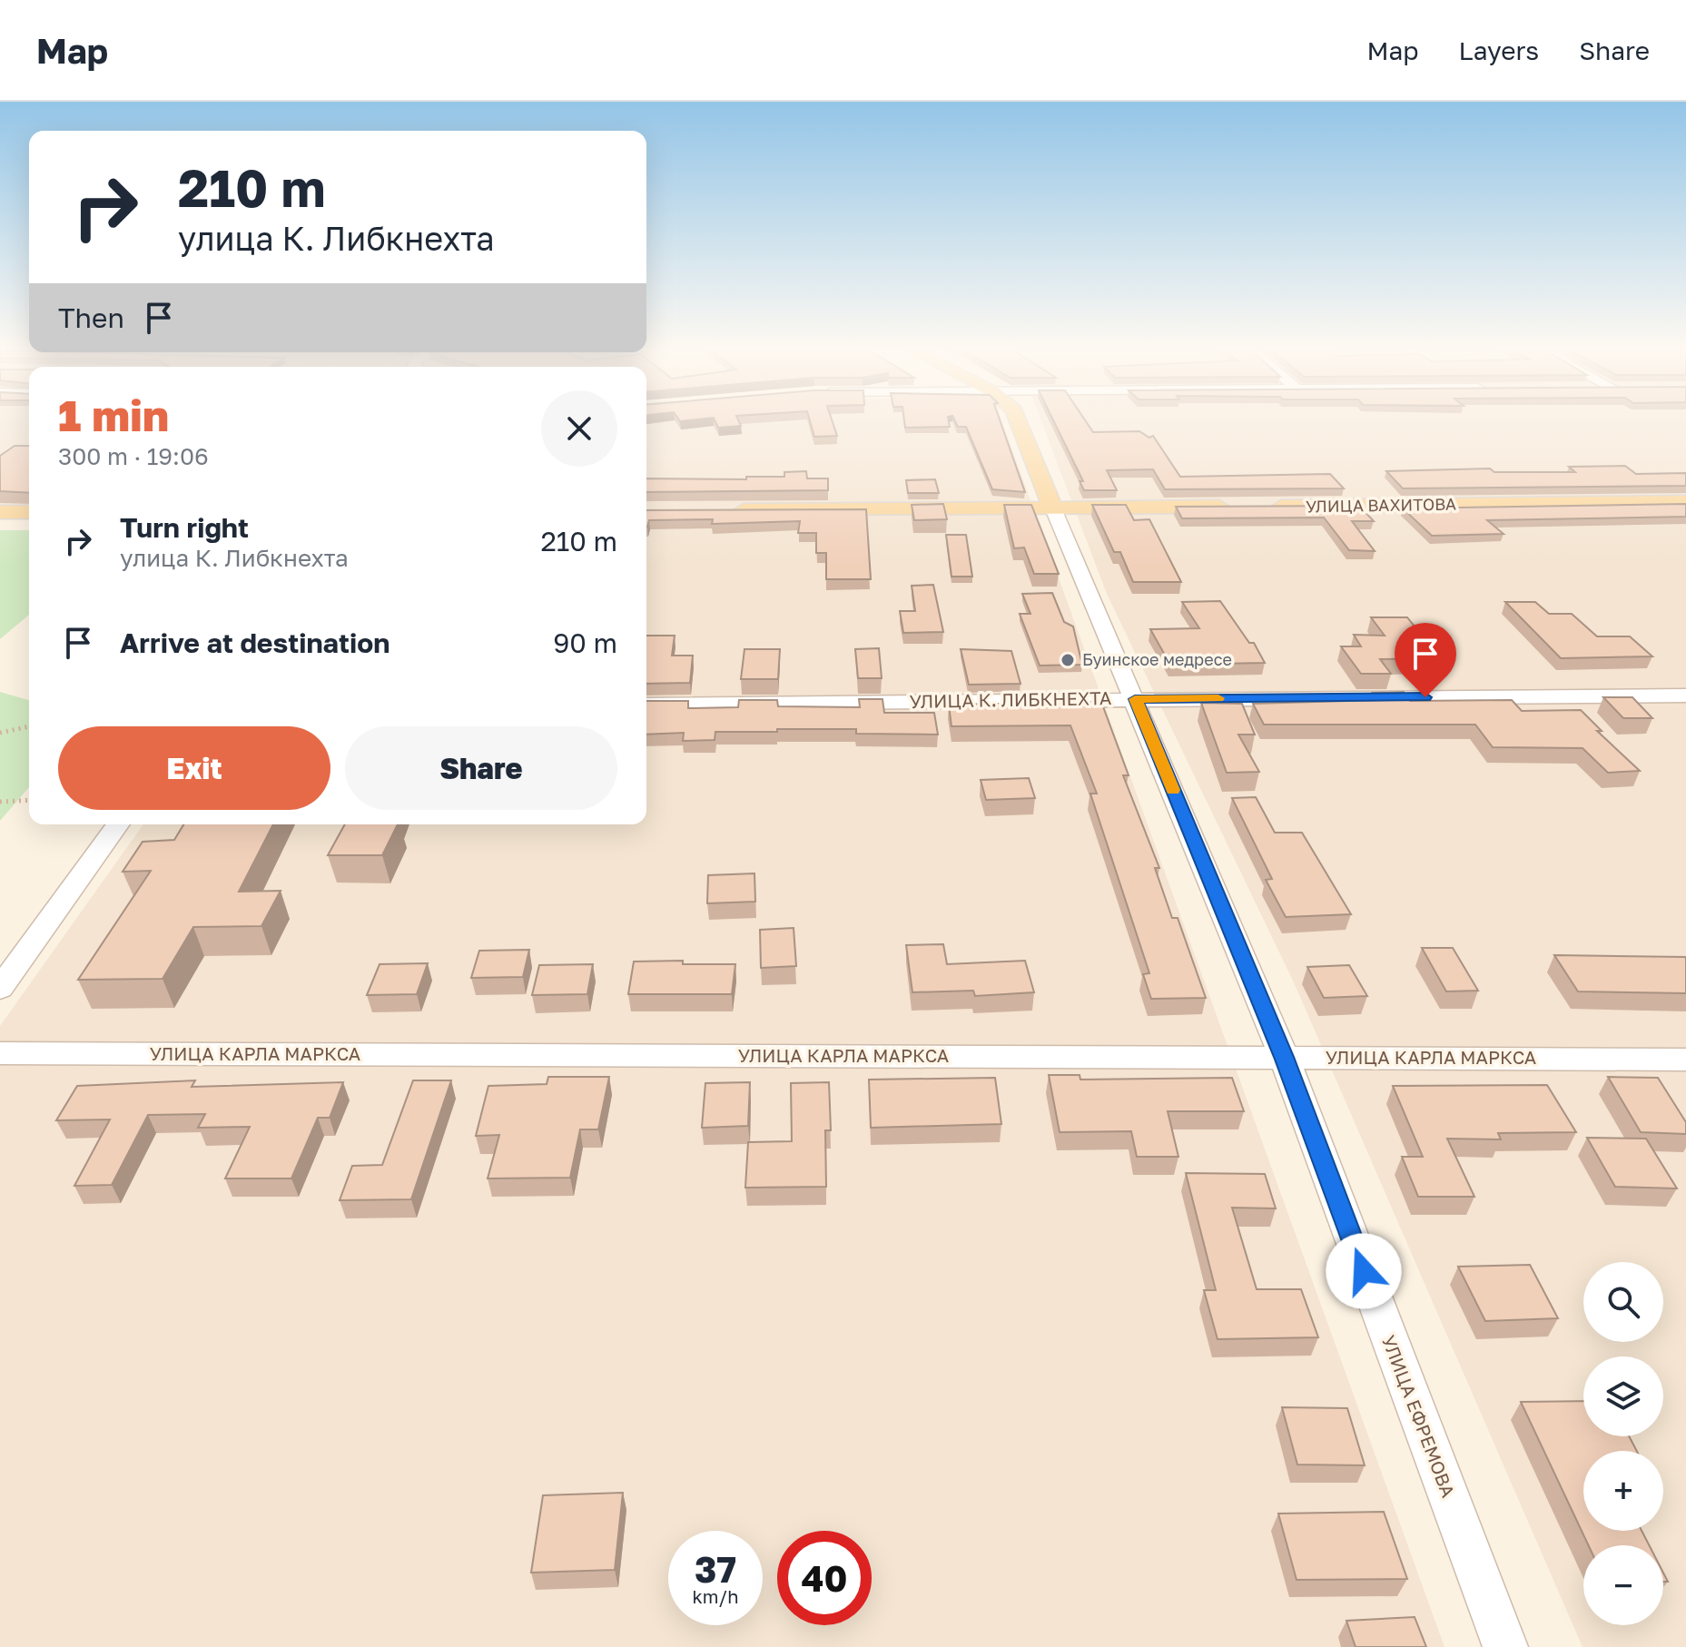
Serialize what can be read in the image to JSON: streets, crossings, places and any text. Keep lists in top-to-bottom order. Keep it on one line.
{"streets":{"main road":["УЛИЦА ВАХИТОВА","УЛИЦА ЕФРЕМОВА"],"street":["УЛИЦА К. ЛИБКНЕХТА","УЛИЦА КАРЛА МАРКСА"]},"crossings":[["УЛИЦА ВАХИТОВА","УЛИЦА ЕФРЕМОВА"],["УЛИЦА К. ЛИБКНЕХТА","УЛИЦА ЕФРЕМОВА"],["УЛИЦА КАРЛА МАРКСА","УЛИЦА ЕФРЕМОВА"]],"places":["Буинское медресе"],"page":{"header":"Map","nav":["Map","Layers","Share"],"turn":["210 m","улица К. Либкнехта"],"then":"Then","heading":["1 min","300 m · 19:06"],"list":[{"name":"Turn right","note":"улица К. Либкнехта","value":"210 m"},{"name":"Arrive at destination","value":"90 m"}],"buttons":["Exit","Share"],"map_buttons":["+","−"],"speed":"37 km/h","limit":"40"}}
